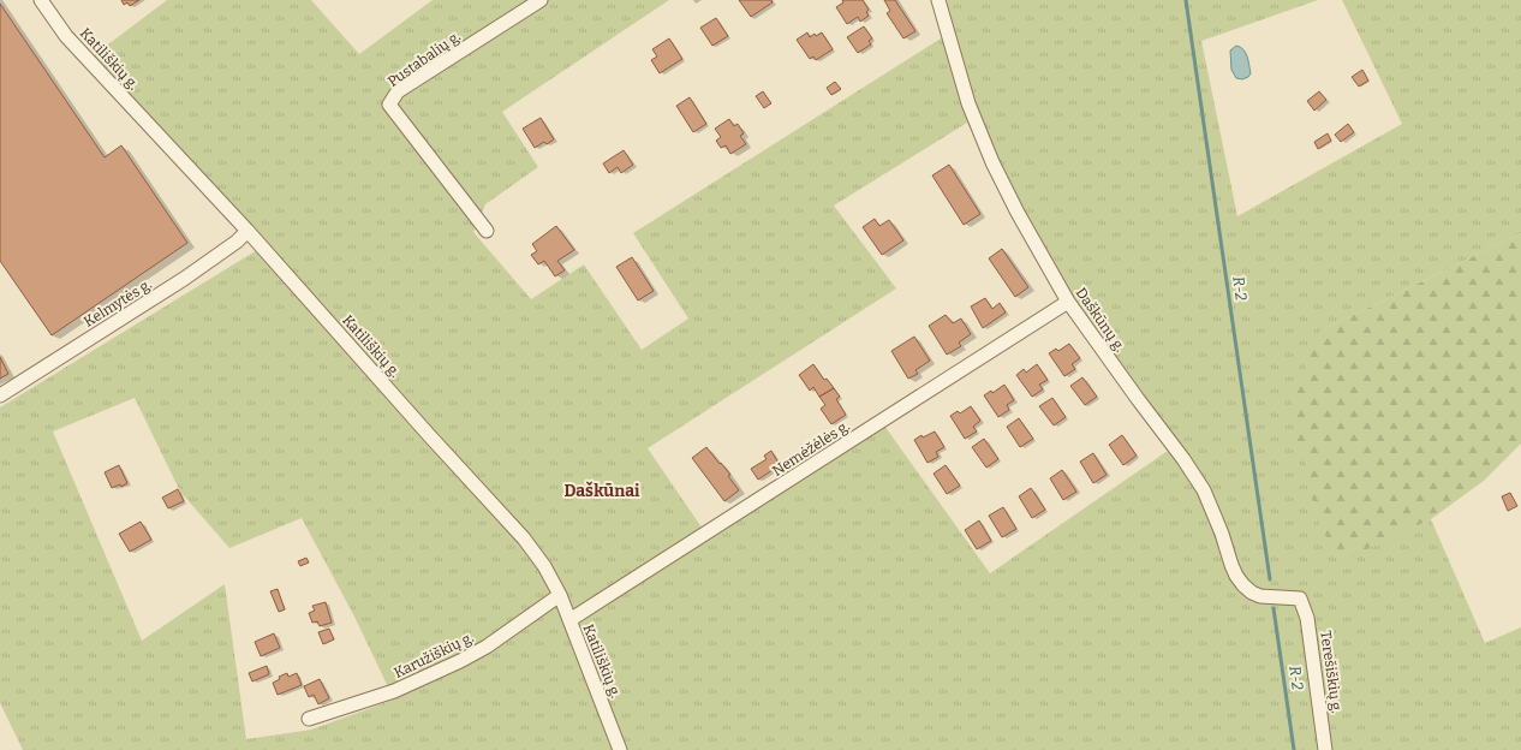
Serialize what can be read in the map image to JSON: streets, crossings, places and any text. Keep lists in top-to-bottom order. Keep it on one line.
{"streets":{"street":["Katiliškių g.","Pustabalių g.","Kelmytės g.","Daškūnų g.","Nemėžėlės g.","Karužiškių g.","Terešiškių g."]},"crossings":[["Katiliškių g.","Kelmytės g."],["Katiliškių g.","Nemėžėlės g."],["Katiliškių g.","Karužiškių g."],["Daškūnų g.","Nemėžėlės g."],["Daškūnų g.","Terešiškių g."]],"districts":["Daškūnai"],"water":["R-2"]}
